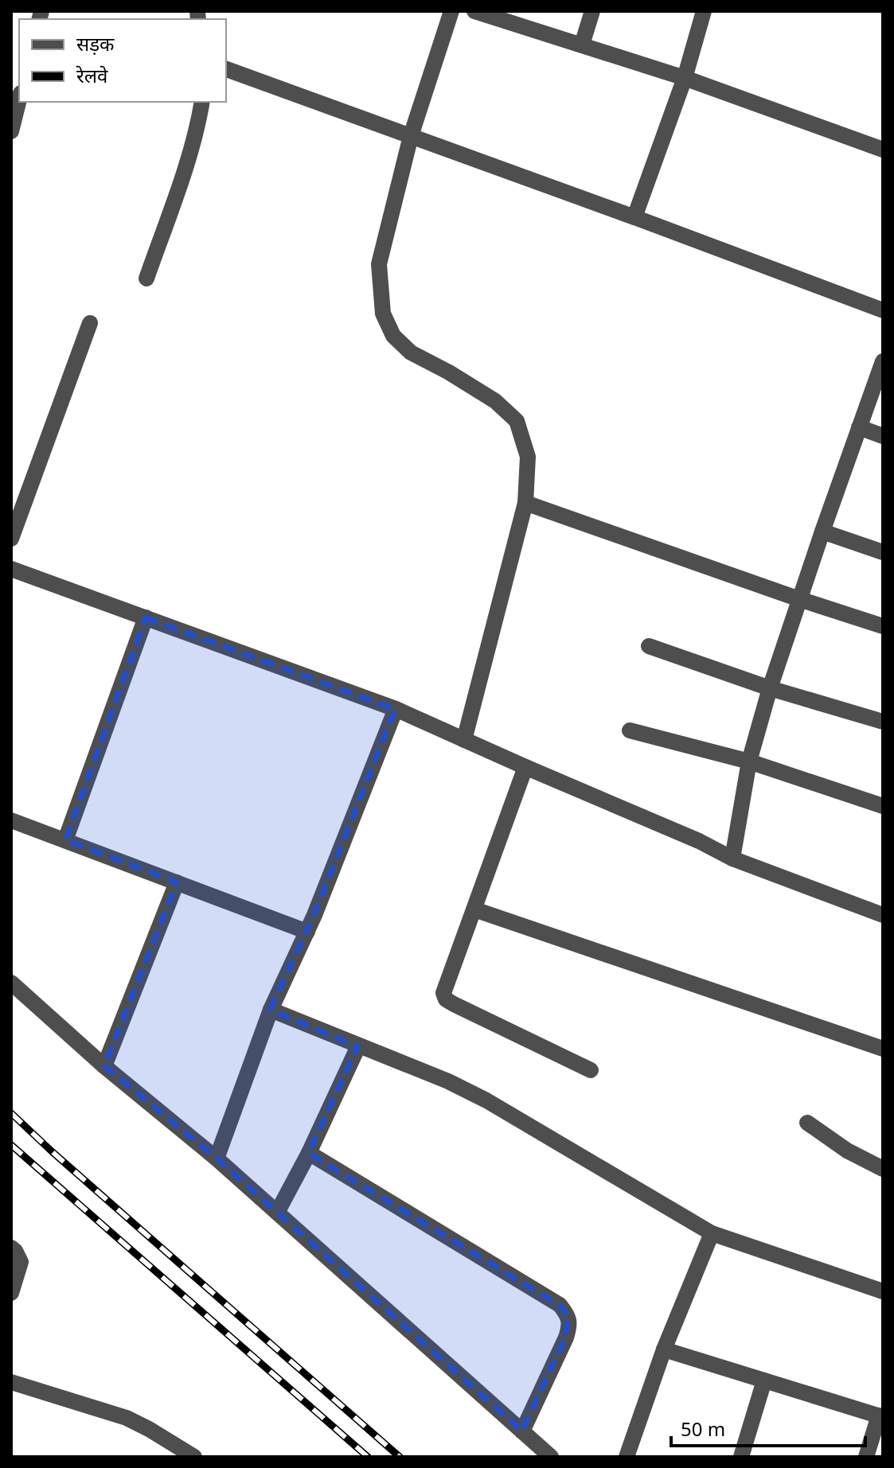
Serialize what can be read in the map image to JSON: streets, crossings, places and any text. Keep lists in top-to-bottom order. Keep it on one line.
{"legend":["सड़क","रेलवे"],"scale_bar":"50 m"}
